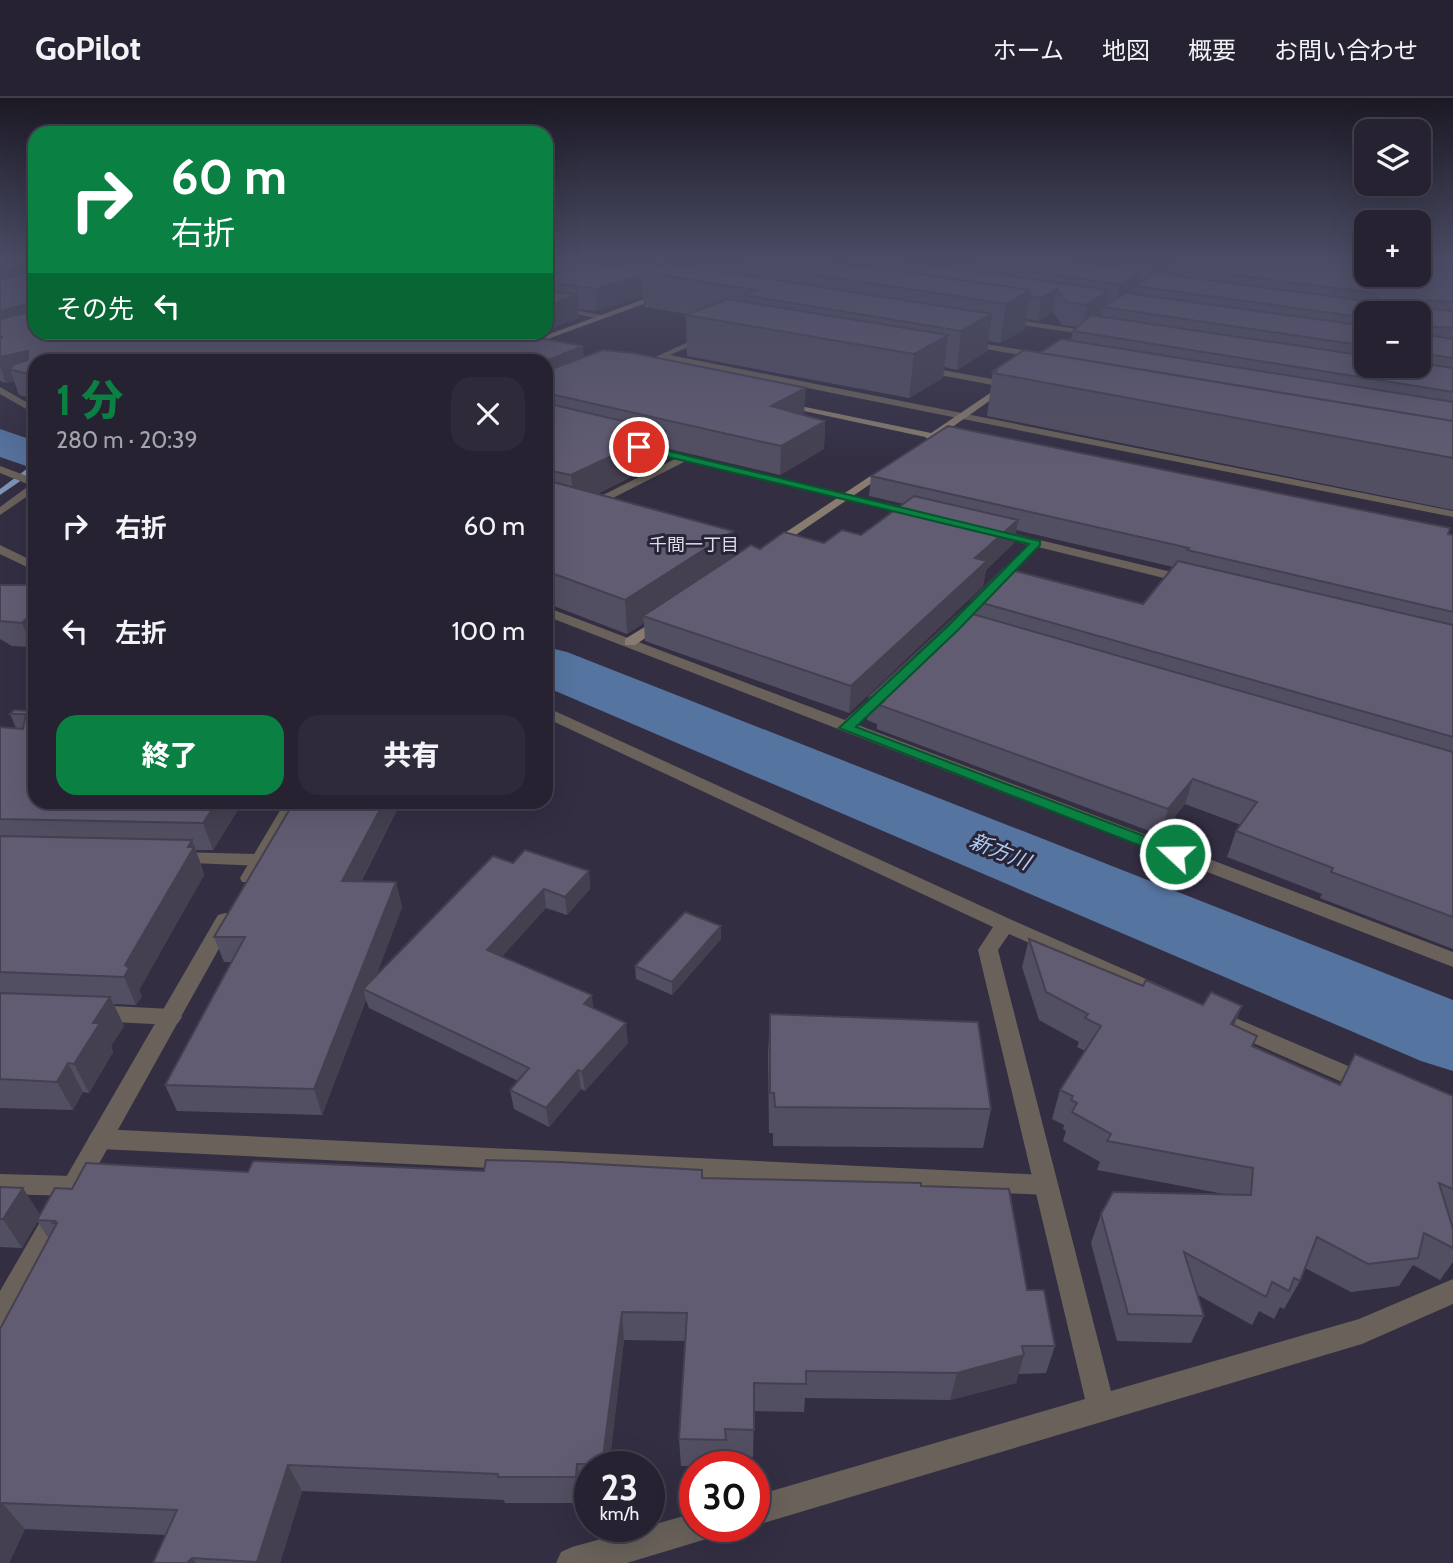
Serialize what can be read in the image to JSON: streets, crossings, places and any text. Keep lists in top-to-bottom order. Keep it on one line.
{"districts":["千間一丁目"],"water":["新方川"],"page":{"header":"GoPilot","nav":["ホーム","地図","概要","お問い合わせ"],"map_buttons":["+","−"],"turn":["60 m","右折"],"then":"その先","heading":["1 分","280 m · 20:39"],"list":[{"name":"右折","value":"60 m"},{"name":"左折","value":"100 m"}],"buttons":["終了","共有"],"speed":"23 km/h","limit":"30"}}
